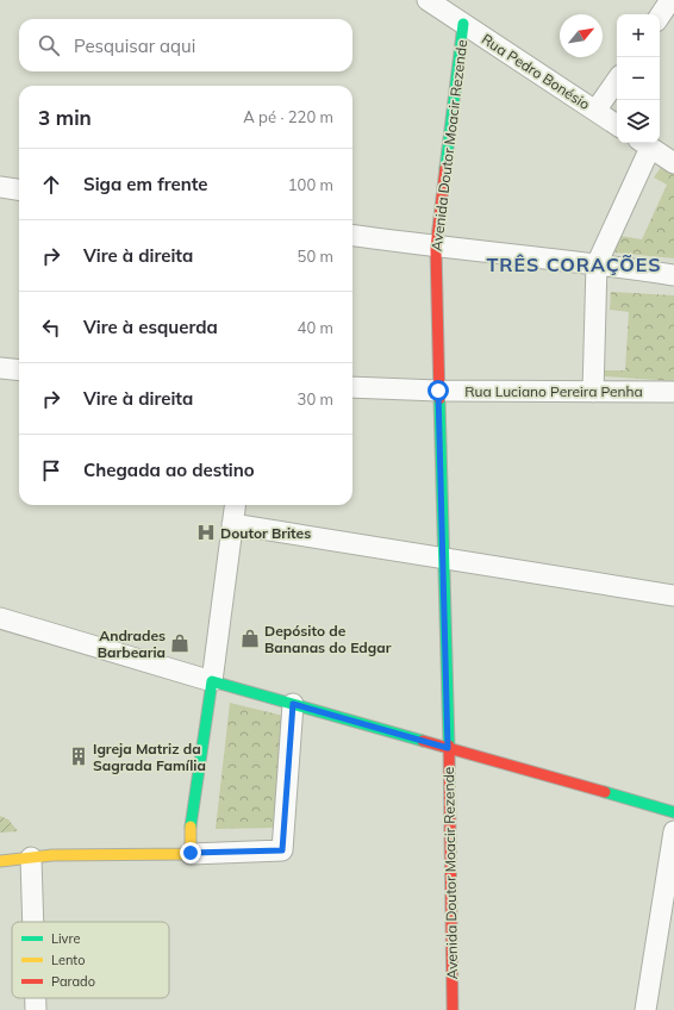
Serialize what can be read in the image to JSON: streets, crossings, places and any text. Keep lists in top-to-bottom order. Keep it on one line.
{"streets":{"street":["Rua Pedro Bonésio","Avenida Doutor Moacir Rezende","Rua Luciano Pereira Penha"]},"crossings":[["Rua Pedro Bonésio","Avenida Doutor Moacir Rezende"],["Avenida Doutor Moacir Rezende","Rua Luciano Pereira Penha"]],"districts":["TRÊS CORAÇÕES"],"places":{"hospital":["Doutor Brites"],"shop":["Depósito de Bananas do Edgar","Andrades Barbearia"],"building":["Igreja Matriz da Sagrada Família"]},"legend":["Livre","Lento","Parado"],"north":"top right","page":{"map_buttons":["+","−"],"search":"Pesquisar aqui","heading":["3 min","A pé · 220 m"],"list":[["Siga em frente","100 m"],["Vire à direita","50 m"],["Vire à esquerda","40 m"],["Vire à direita","30 m"],"Chegada ao destino"]}}
